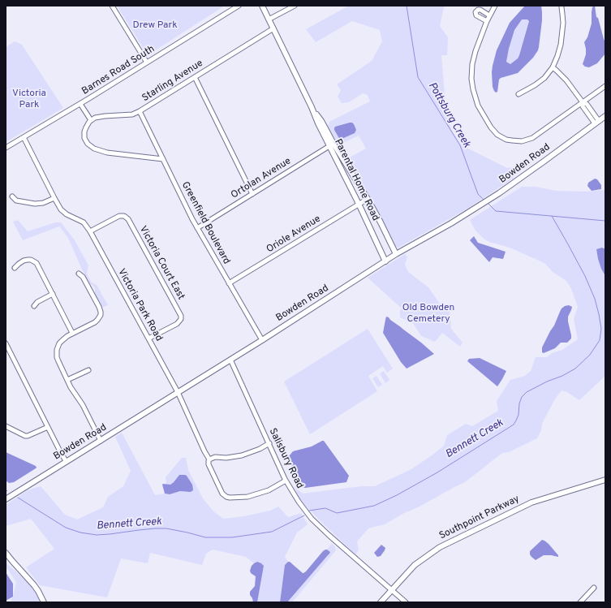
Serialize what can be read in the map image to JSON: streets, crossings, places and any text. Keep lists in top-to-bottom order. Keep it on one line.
{"streets":{"main road":["Bowden Road","Parental Home Road","Southpoint Parkway"],"street":["Barnes Road South","Starling Avenue","Ortolan Avenue","Greenfield Boulevard","Oriole Avenue","Victoria Court East","Victoria Park Road","Salisbury Road"]},"crossings":[["Barnes Road South","Victoria Park Road"],["Starling Avenue","Parental Home Road"],["Starling Avenue","Greenfield Boulevard"],["Bowden Road","Parental Home Road"],["Bowden Road","Greenfield Boulevard"],["Bowden Road","Victoria Park Road"],["Bowden Road","Salisbury Road"],["Ortolan Avenue","Parental Home Road"],["Ortolan Avenue","Greenfield Boulevard"],["Parental Home Road","Oriole Avenue"],["Greenfield Boulevard","Oriole Avenue"],["Victoria Court East","Victoria Park Road"],["Victoria Park Road","Salisbury Road"],["Salisbury Road","Southpoint Parkway"]],"water":["Pottsburg Creek","Bennett Creek"],"parks":["Drew Park","Victoria Park","Old Bowden Cemetery"]}
